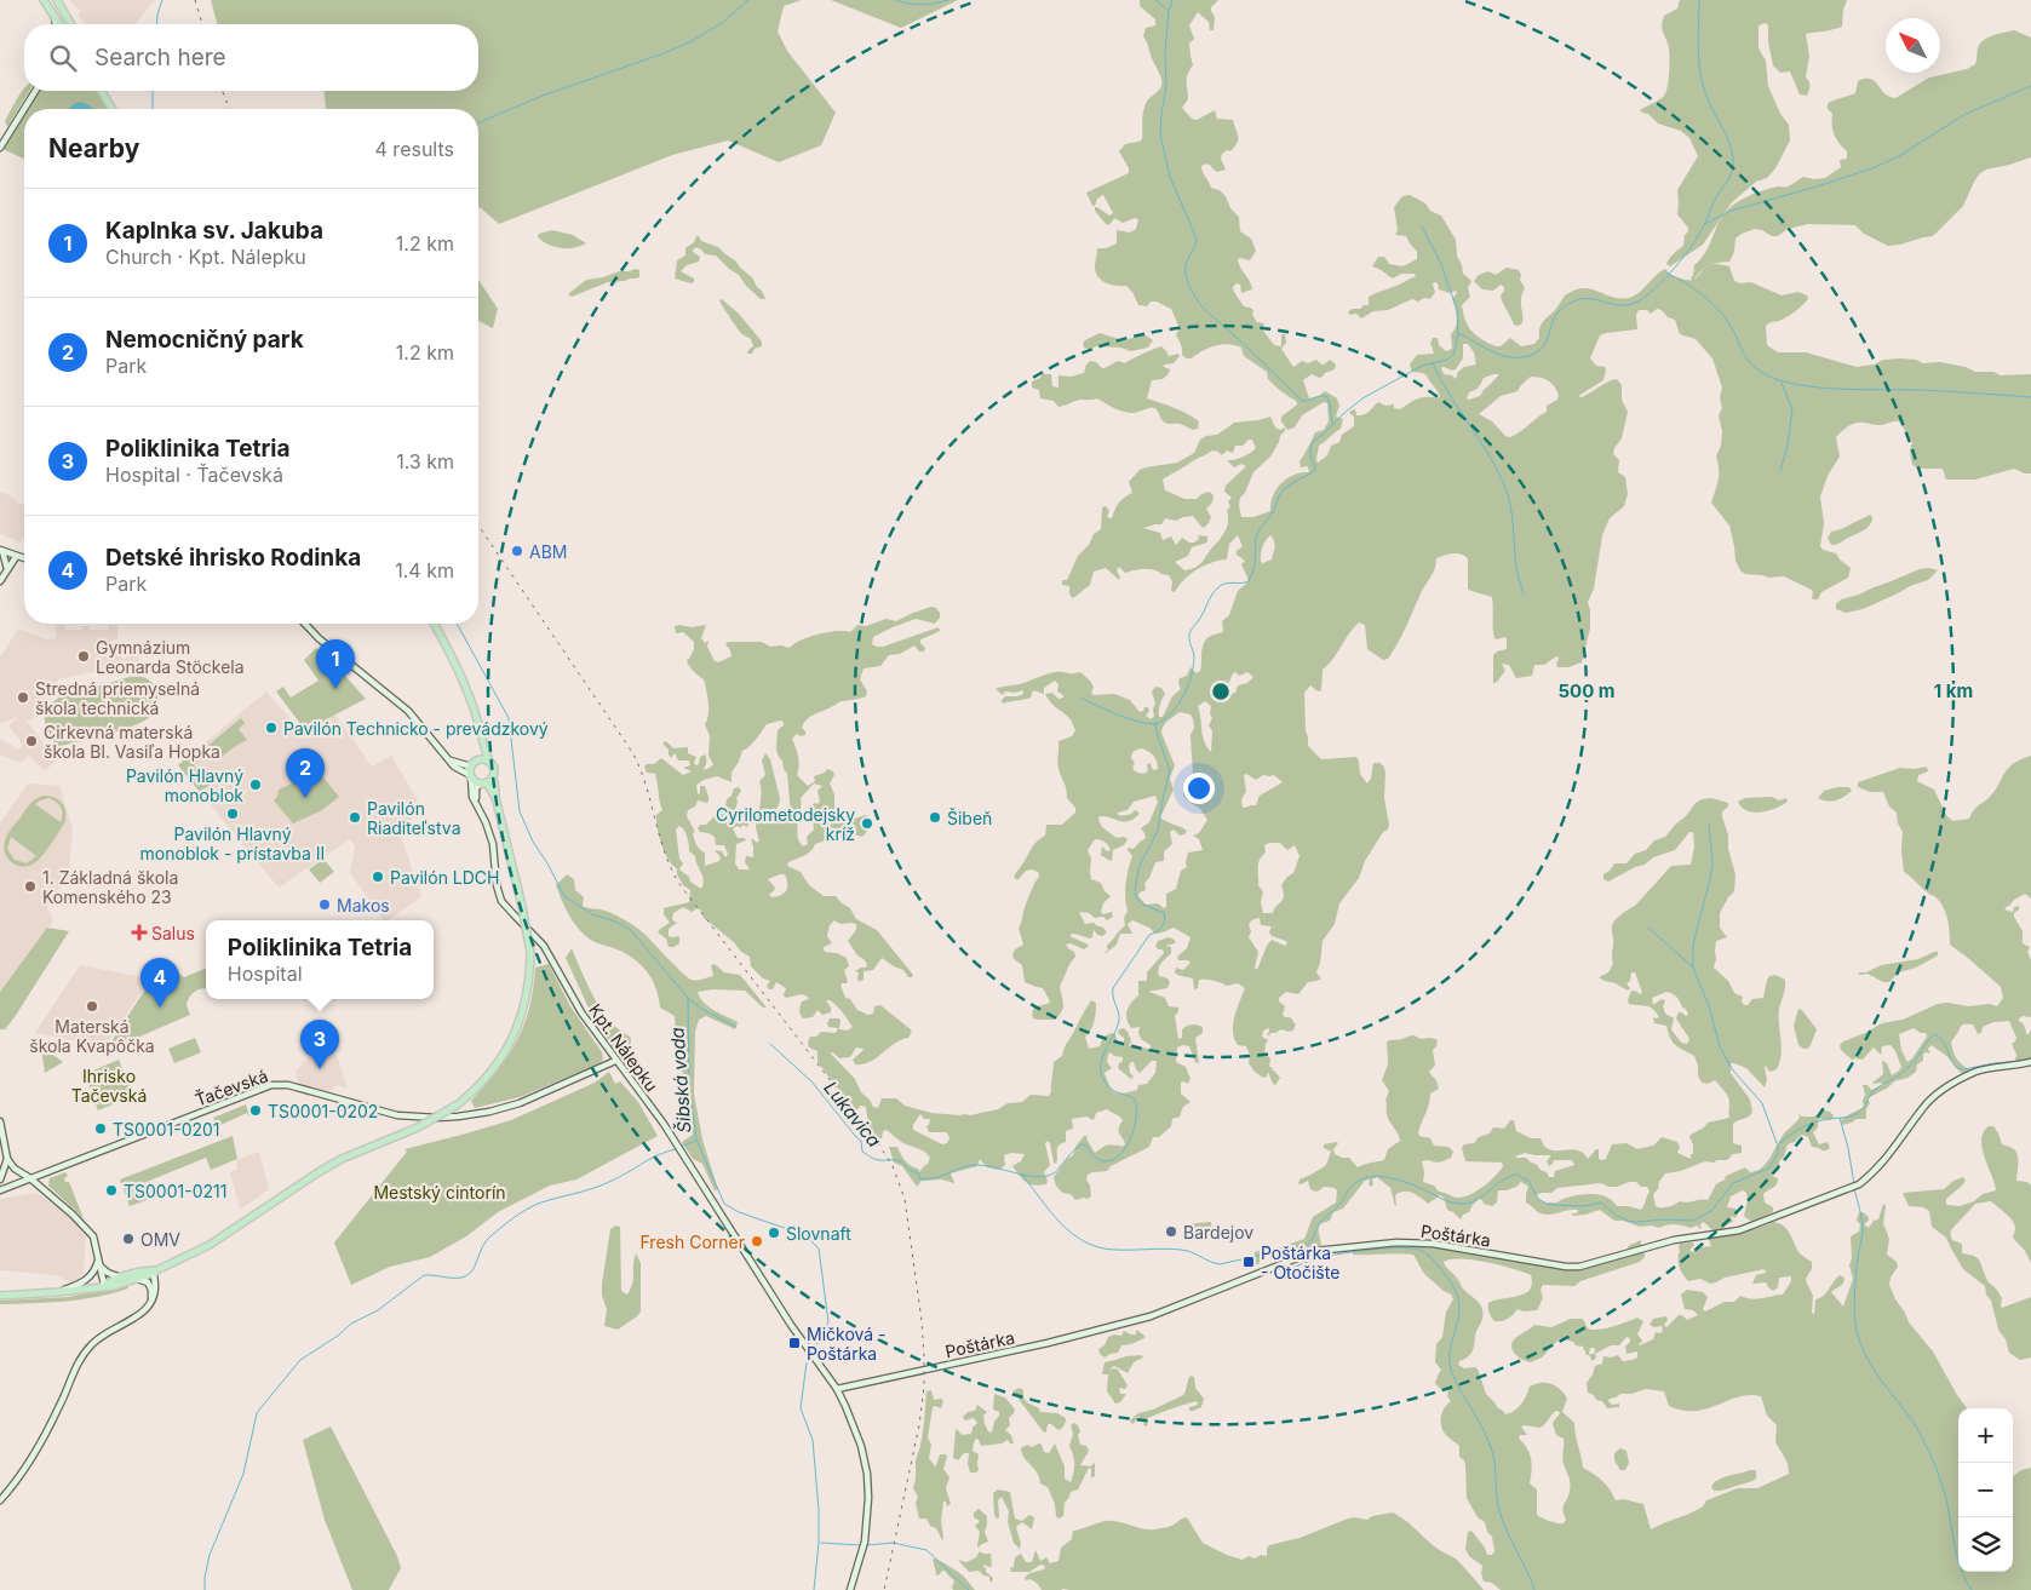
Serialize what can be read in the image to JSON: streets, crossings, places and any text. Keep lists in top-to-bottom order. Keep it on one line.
{"streets":{"street":["Kpt. Nálepku","Ťačevská","Poštárka"]},"crossings":[["Kpt. Nálepku","Ťačevská"],["Kpt. Nálepku","Poštárka"]],"water":["Šibská voda","Lukavica"],"parks":["Ihrisko Tačevská","Mestský cintorín"],"places":{"other":["ABM","Gymnázium Leonarda Stöckela","Stredná priemyselná škola technická","Pavilón Technicko - prevádzkový","Cirkevná materská škola Bl. Vasiľa Hopka","Pavilón Hlavný monoblok","Pavilón Hlavný monoblok - prístavba II","Pavilón Riaditeľstva","Šibeň","Cyrilometodejsky kríž","Pavilón LDCH","1. Základná škola Komenského 23","Makos","Materská škola Kvapôčka","TS0001-0202","TS0001-0201","TS0001-0211","Bardejov","Slovnaft","OMV","Fresh Corner"],"health":["Salus"],"transit":["Poštárka - Otočište","Mičková - Poštárka"]},"north":"top left","page":{"search":"Search here","heading":["Nearby","4 results"],"list":[{"mark":"1","name":"Kaplnka sv. Jakuba","note":"Church · Kpt. Nálepku","value":"1.2 km"},{"mark":"2","name":"Nemocničný park","note":"Park","value":"1.2 km"},{"mark":"3","name":"Poliklinika Tetria","note":"Hospital · Ťačevská","value":"1.3 km"},{"mark":"4","name":"Detské ihrisko Rodinka","note":"Park","value":"1.4 km"}],"pins":["1","2","4","3"],"popup":["Poliklinika Tetria","Hospital"],"map_buttons":["+","−"]},"rings":["500 m","1 km"]}
